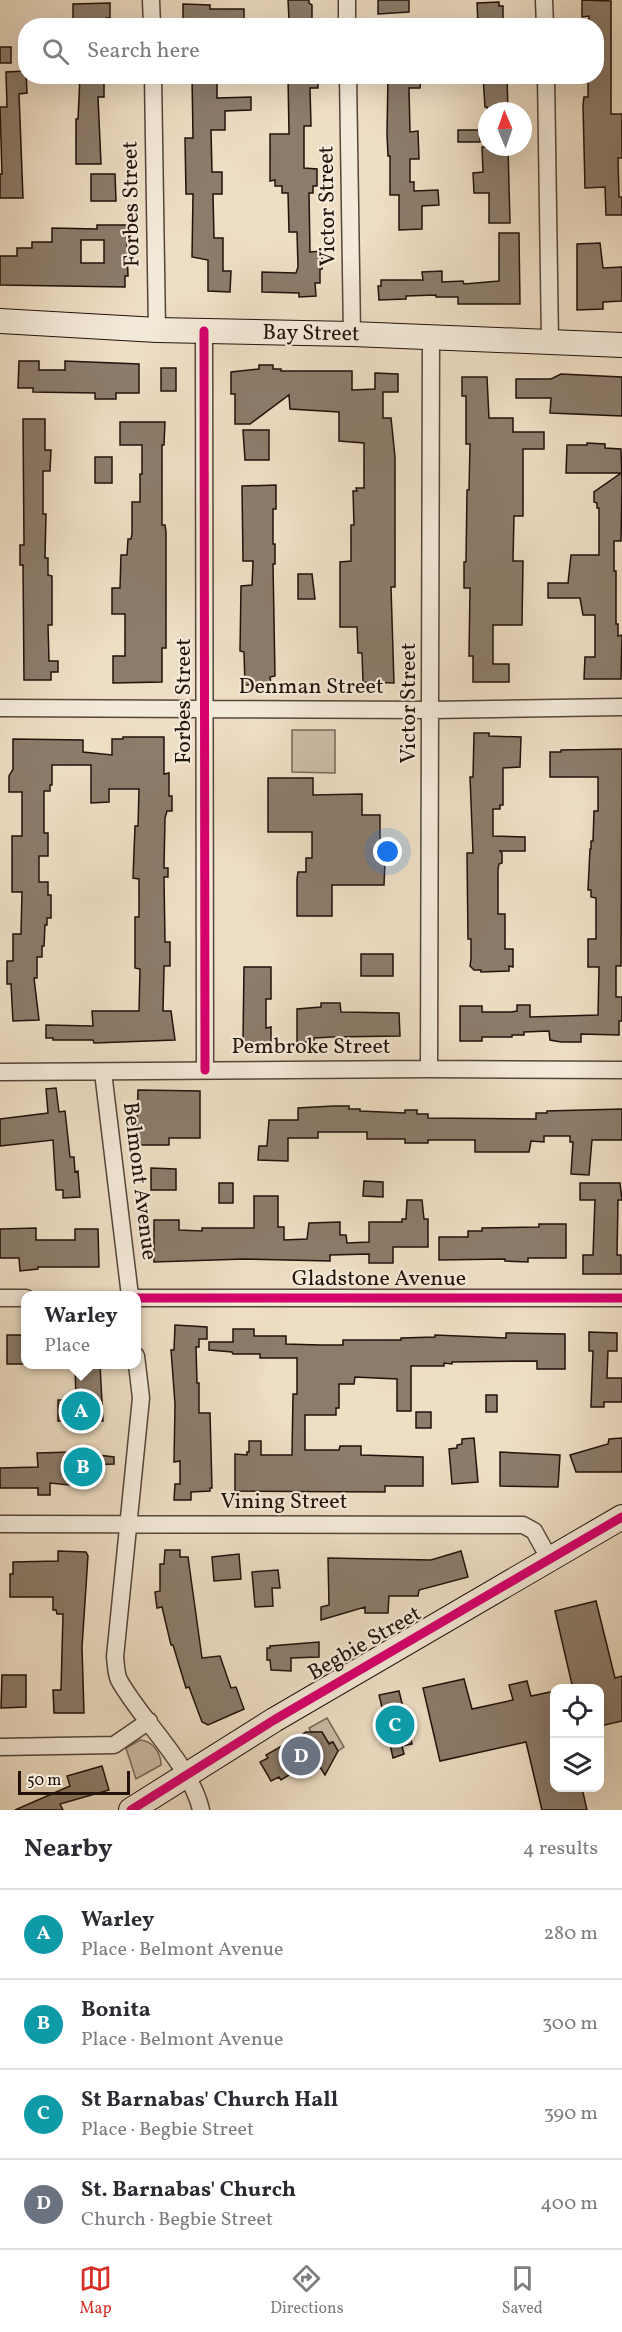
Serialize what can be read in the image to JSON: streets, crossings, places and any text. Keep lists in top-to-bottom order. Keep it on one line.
{"streets":{"main road":["Bay Street","Begbie Street"],"street":["Forbes Street","Victor Street","Denman Street","Pembroke Street","Belmont Avenue","Gladstone Avenue","Vining Street"]},"crossings":[["Forbes Street","Bay Street"],["Forbes Street","Denman Street"],["Forbes Street","Pembroke Street"],["Victor Street","Bay Street"],["Victor Street","Denman Street"],["Victor Street","Pembroke Street"],["Pembroke Street","Belmont Avenue"],["Vining Street","Begbie Street"]],"scale_bar":"50 m","north":"top","page":{"search":"Search here","popup":["Warley","Place"],"pins":["A","B","C","D"],"scale":"50 m","heading":["Nearby","4 results"],"list":[{"mark":"A","name":"Warley","note":"Place · Belmont Avenue","value":"280 m"},{"mark":"B","name":"Bonita","note":"Place · Belmont Avenue","value":"300 m"},{"mark":"C","name":"St Barnabas' Church Hall","note":"Place · Begbie Street","value":"390 m"},{"mark":"D","name":"St. Barnabas' Church","note":"Church · Begbie Street","value":"400 m"}],"nav":["Map","Directions","Saved"]}}
